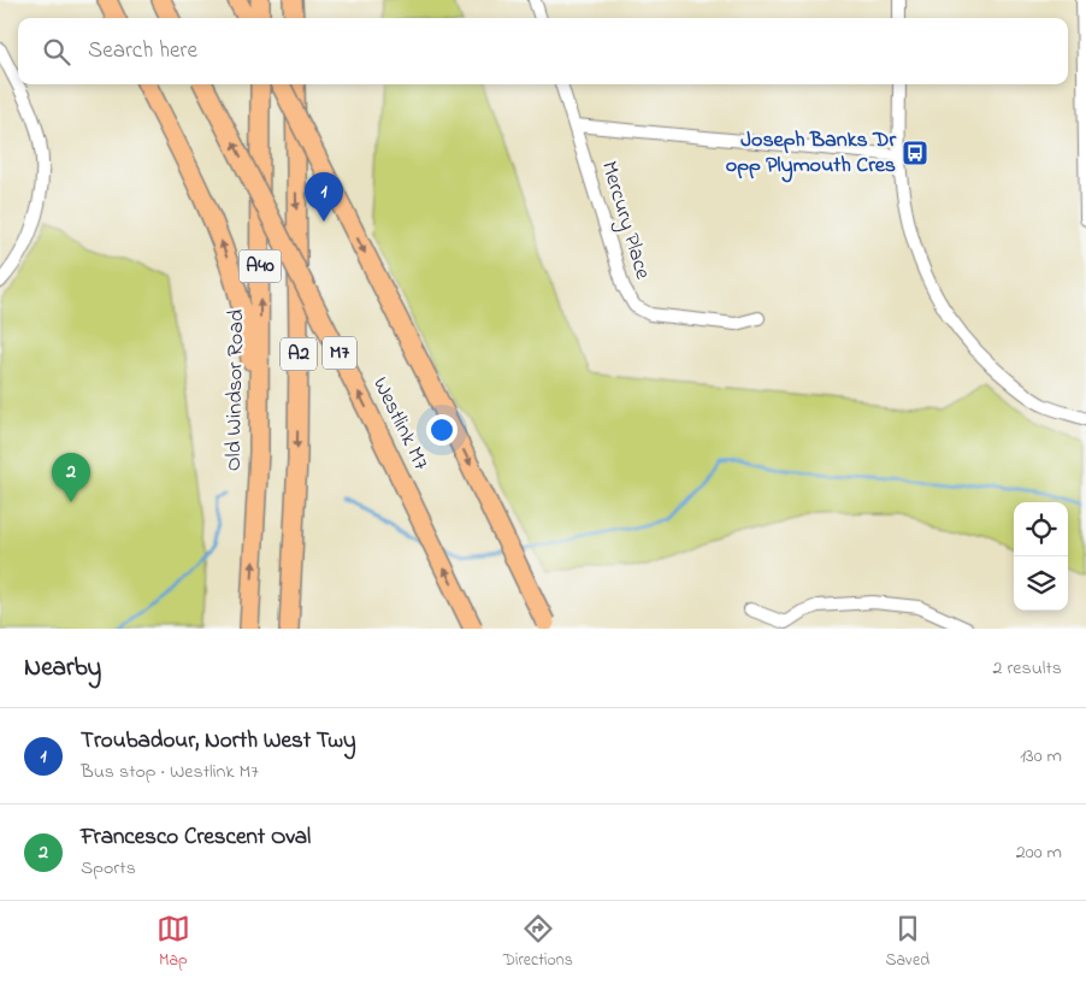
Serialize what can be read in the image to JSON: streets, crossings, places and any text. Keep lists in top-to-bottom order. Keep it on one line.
{"streets":{"highway":["A40","M7","A2","Old Windsor Road","Westlink M7"],"street":["Mercury Place"]},"places":{"bus stop":["Joseph Banks Dr opp Plymouth Cres"]},"page":{"search":"Search here","pins":["1","2"],"heading":["Nearby","2 results"],"list":[{"mark":"1","name":"Troubadour, North West Twy","note":"Bus stop · Westlink M7","value":"130 m"},{"mark":"2","name":"Francesco Crescent Oval","note":"Sports","value":"200 m"}],"nav":["Map","Directions","Saved"]}}
